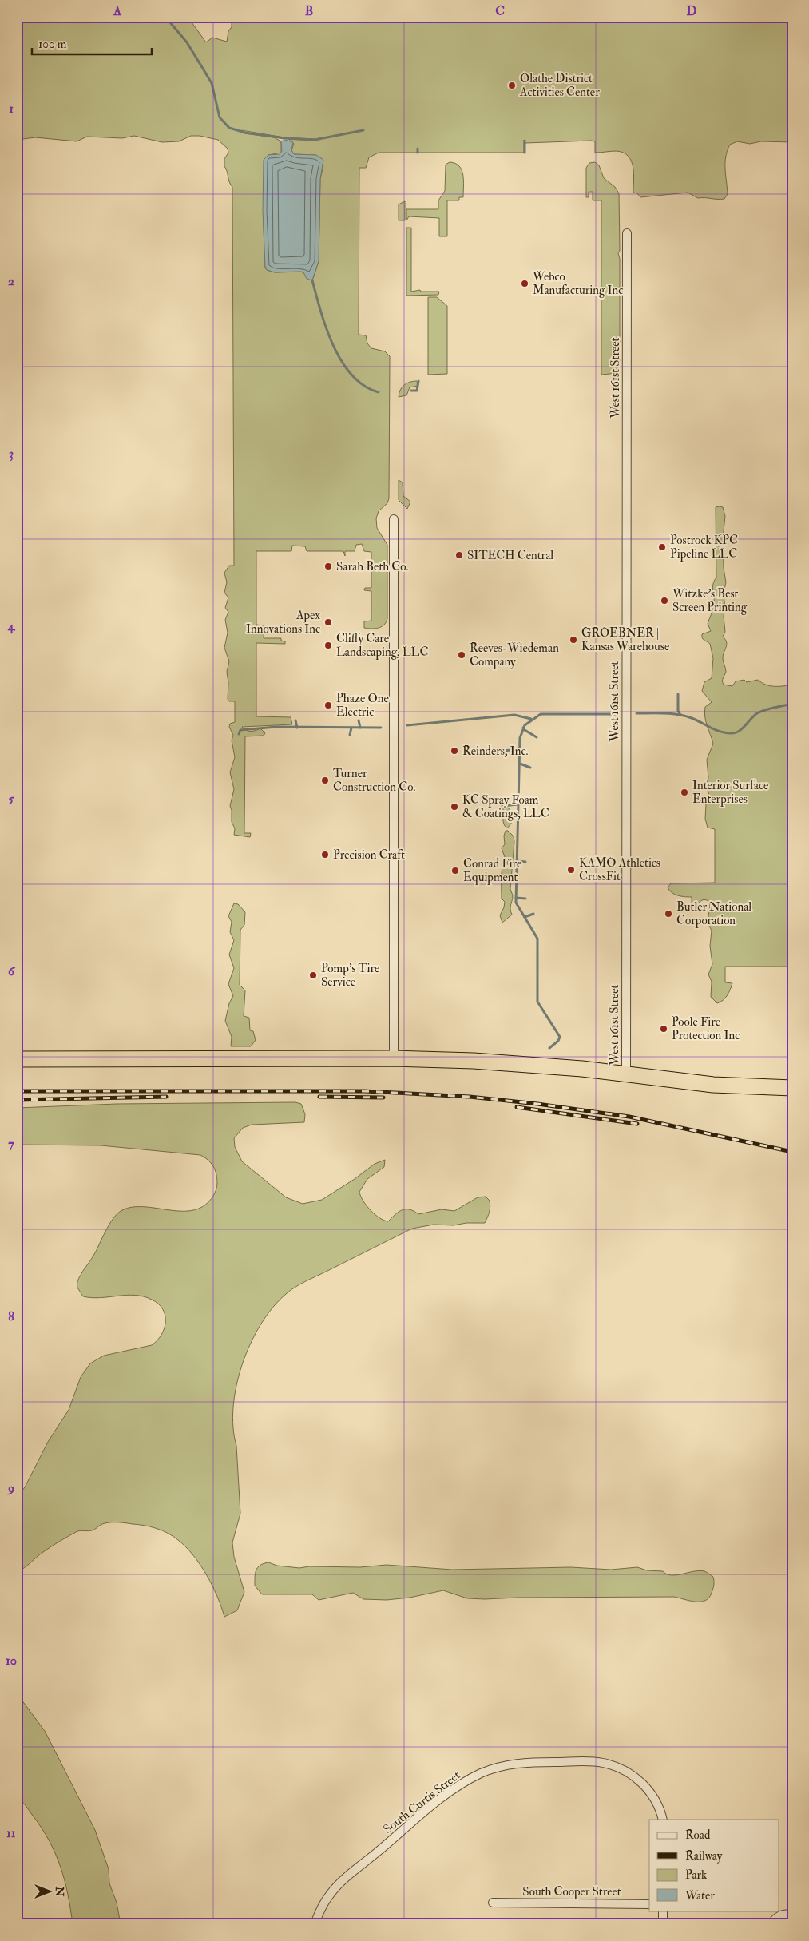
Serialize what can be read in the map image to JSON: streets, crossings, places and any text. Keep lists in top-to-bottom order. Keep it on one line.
{"streets":{"street":["West 161st Street","South Curtis Street","South Cooper Street"]},"places":["Olathe District Activities Center","Webco Manufacturing Inc","Postrock KPC Pipeline LLC","SITECH Central","Sarah Beth Co.","Witzke's Best Screen Printing","Apex Innovations Inc","GROEBNER | Kansas Warehouse","Cliffy Care Landscaping, LLC","Reeves-Wiedeman Company","Phaze One Electric","Reinders, Inc.","Turner Construction Co.","Interior Surface Enterprises","KC Spray Foam & Coatings, LLC","Precision Craft","KAMO Athletics CrossFit","Conrad Fire Equipment","Butler National Corporation","Pomp's Tire Service","Poole Fire Protection Inc"],"legend":["Road","Railway","Park","Water"],"scale_bar":"100 m","north":"right","grid":{"columns":["A","B","C","D"],"rows":["1","2","3","4","5","6","7","8","9","10","11"]}}
